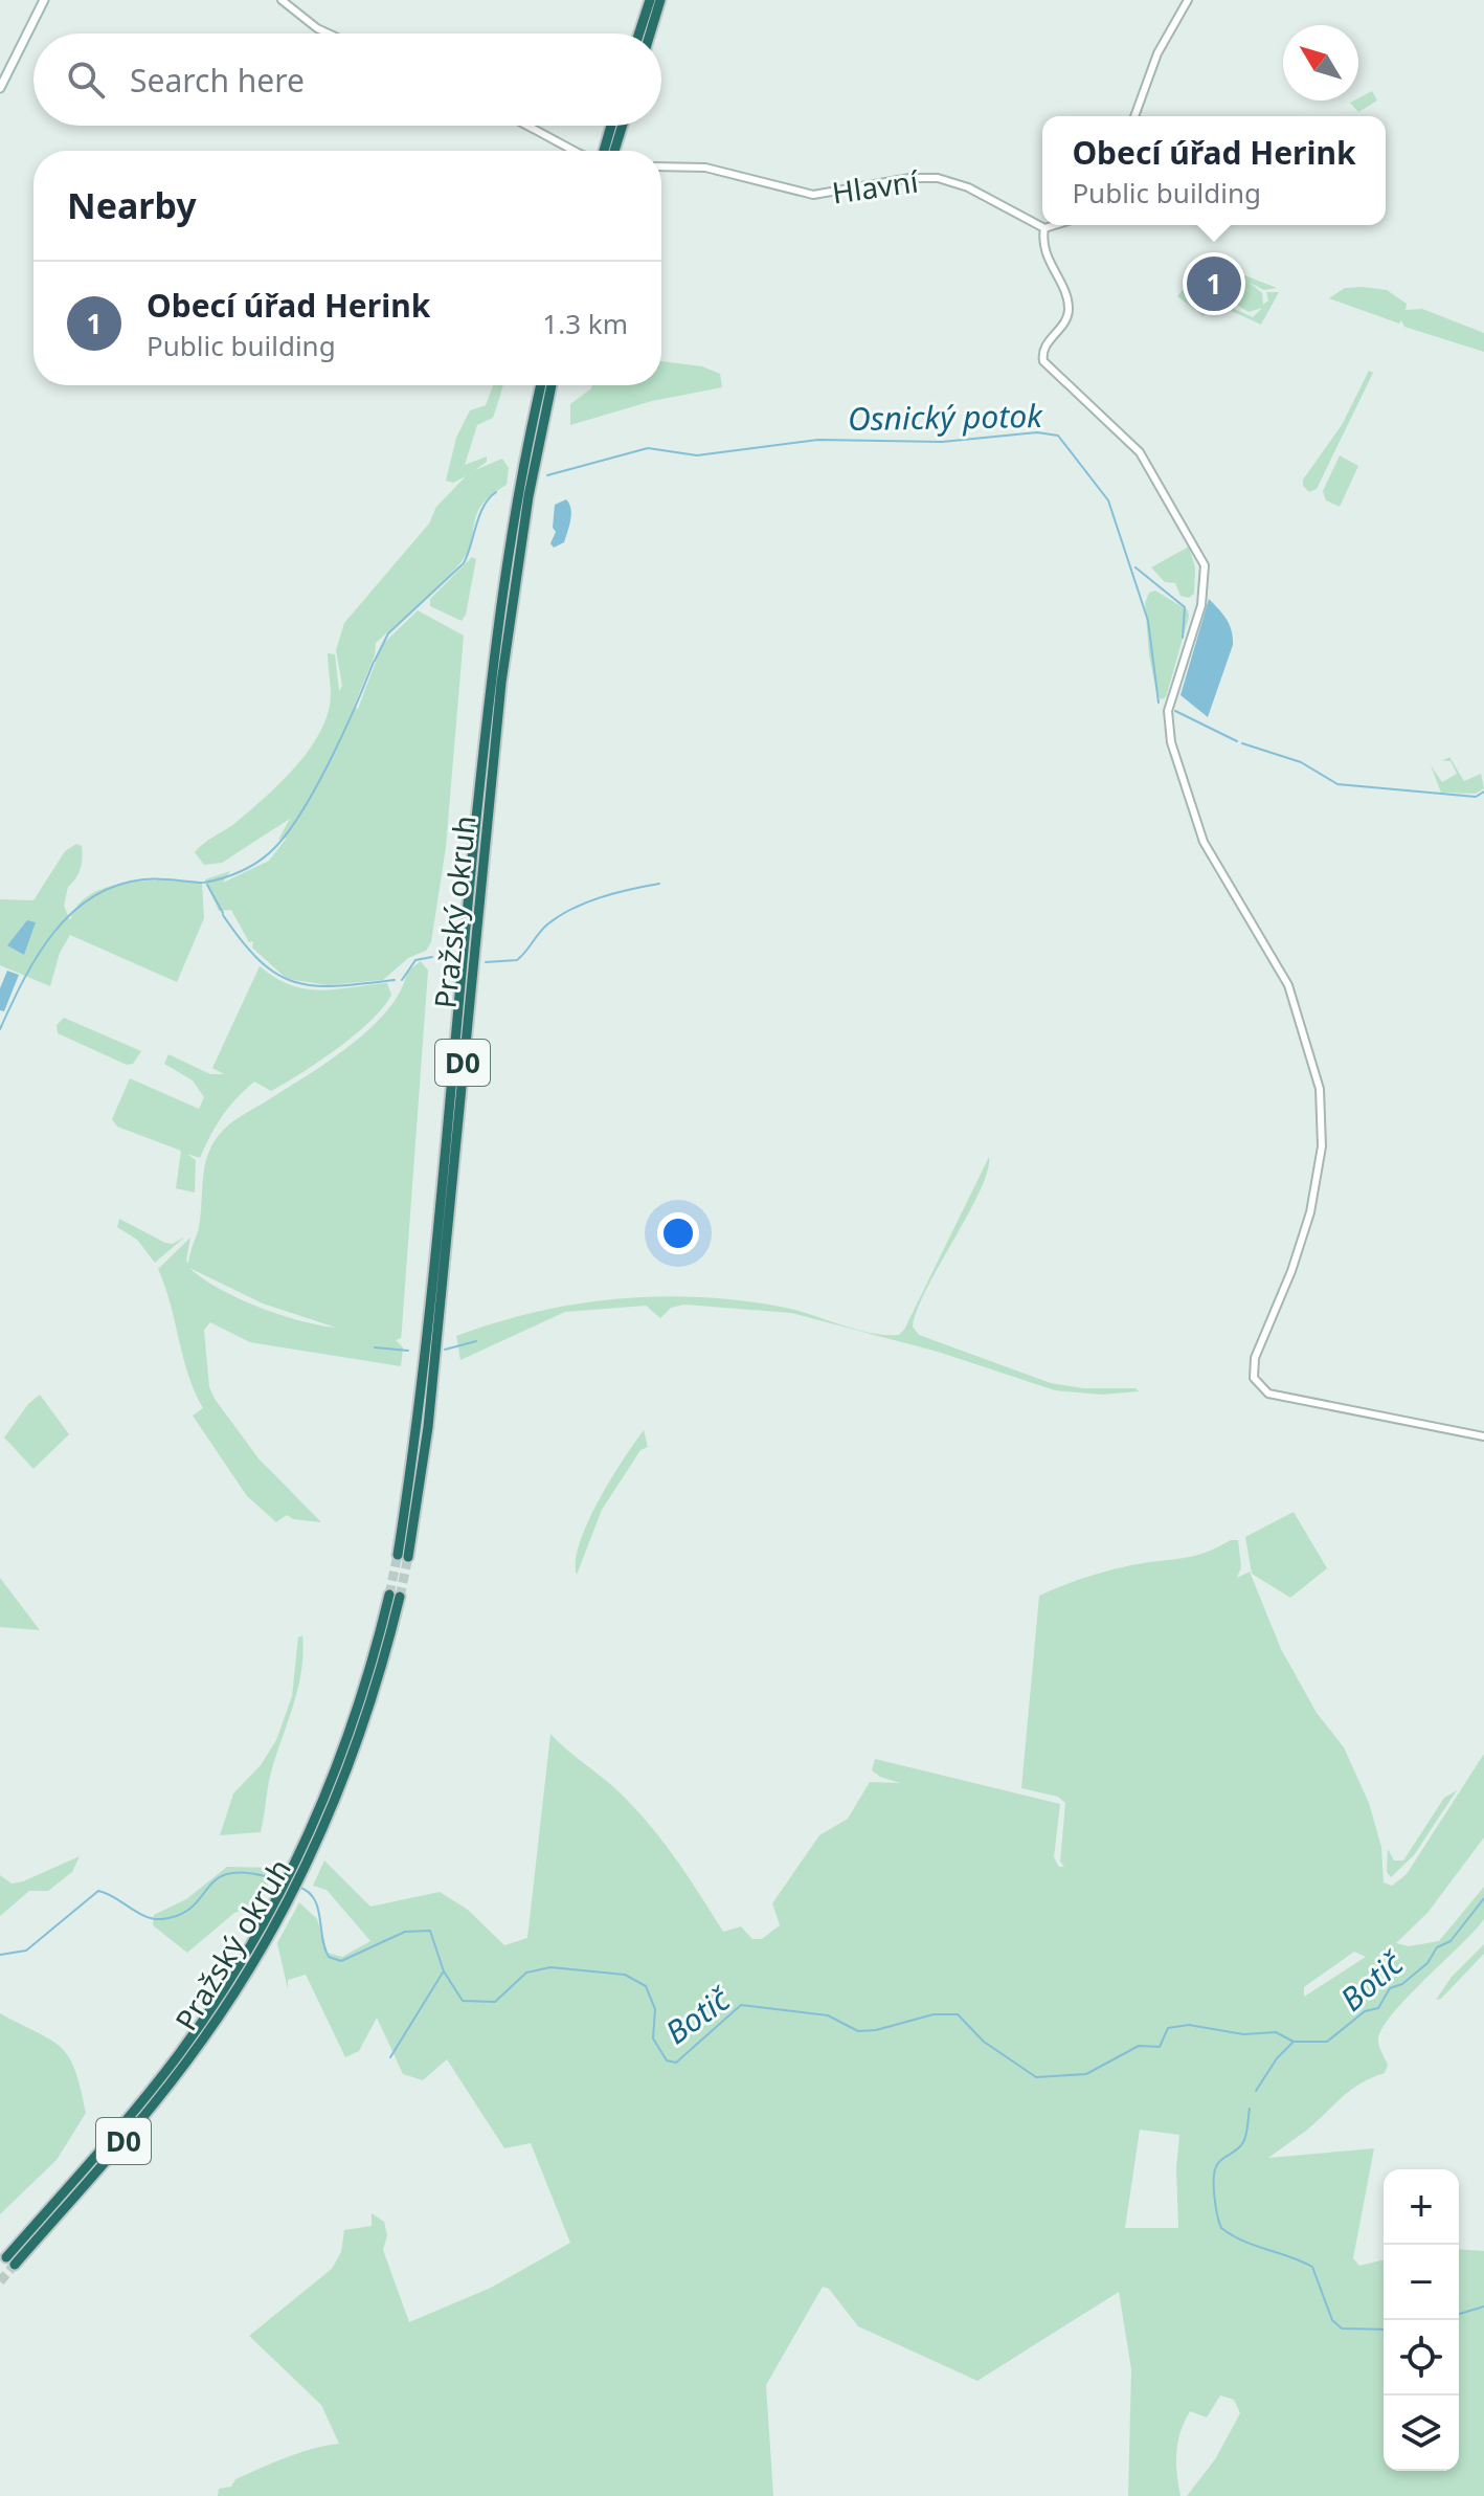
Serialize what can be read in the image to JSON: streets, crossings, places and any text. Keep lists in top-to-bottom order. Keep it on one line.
{"streets":{"highway":["Pražský okruh","D0"],"street":["Hlavní"]},"water":["Osnický potok","Botič"],"north":"top left","page":{"search":"Search here","popup":["Obecí úřad Herink","Public building"],"heading":"Nearby","pins":"1","list":[{"mark":"1","name":"Obecí úřad Herink","note":"Public building","value":"1.3 km"}],"map_buttons":["+","−"]}}
